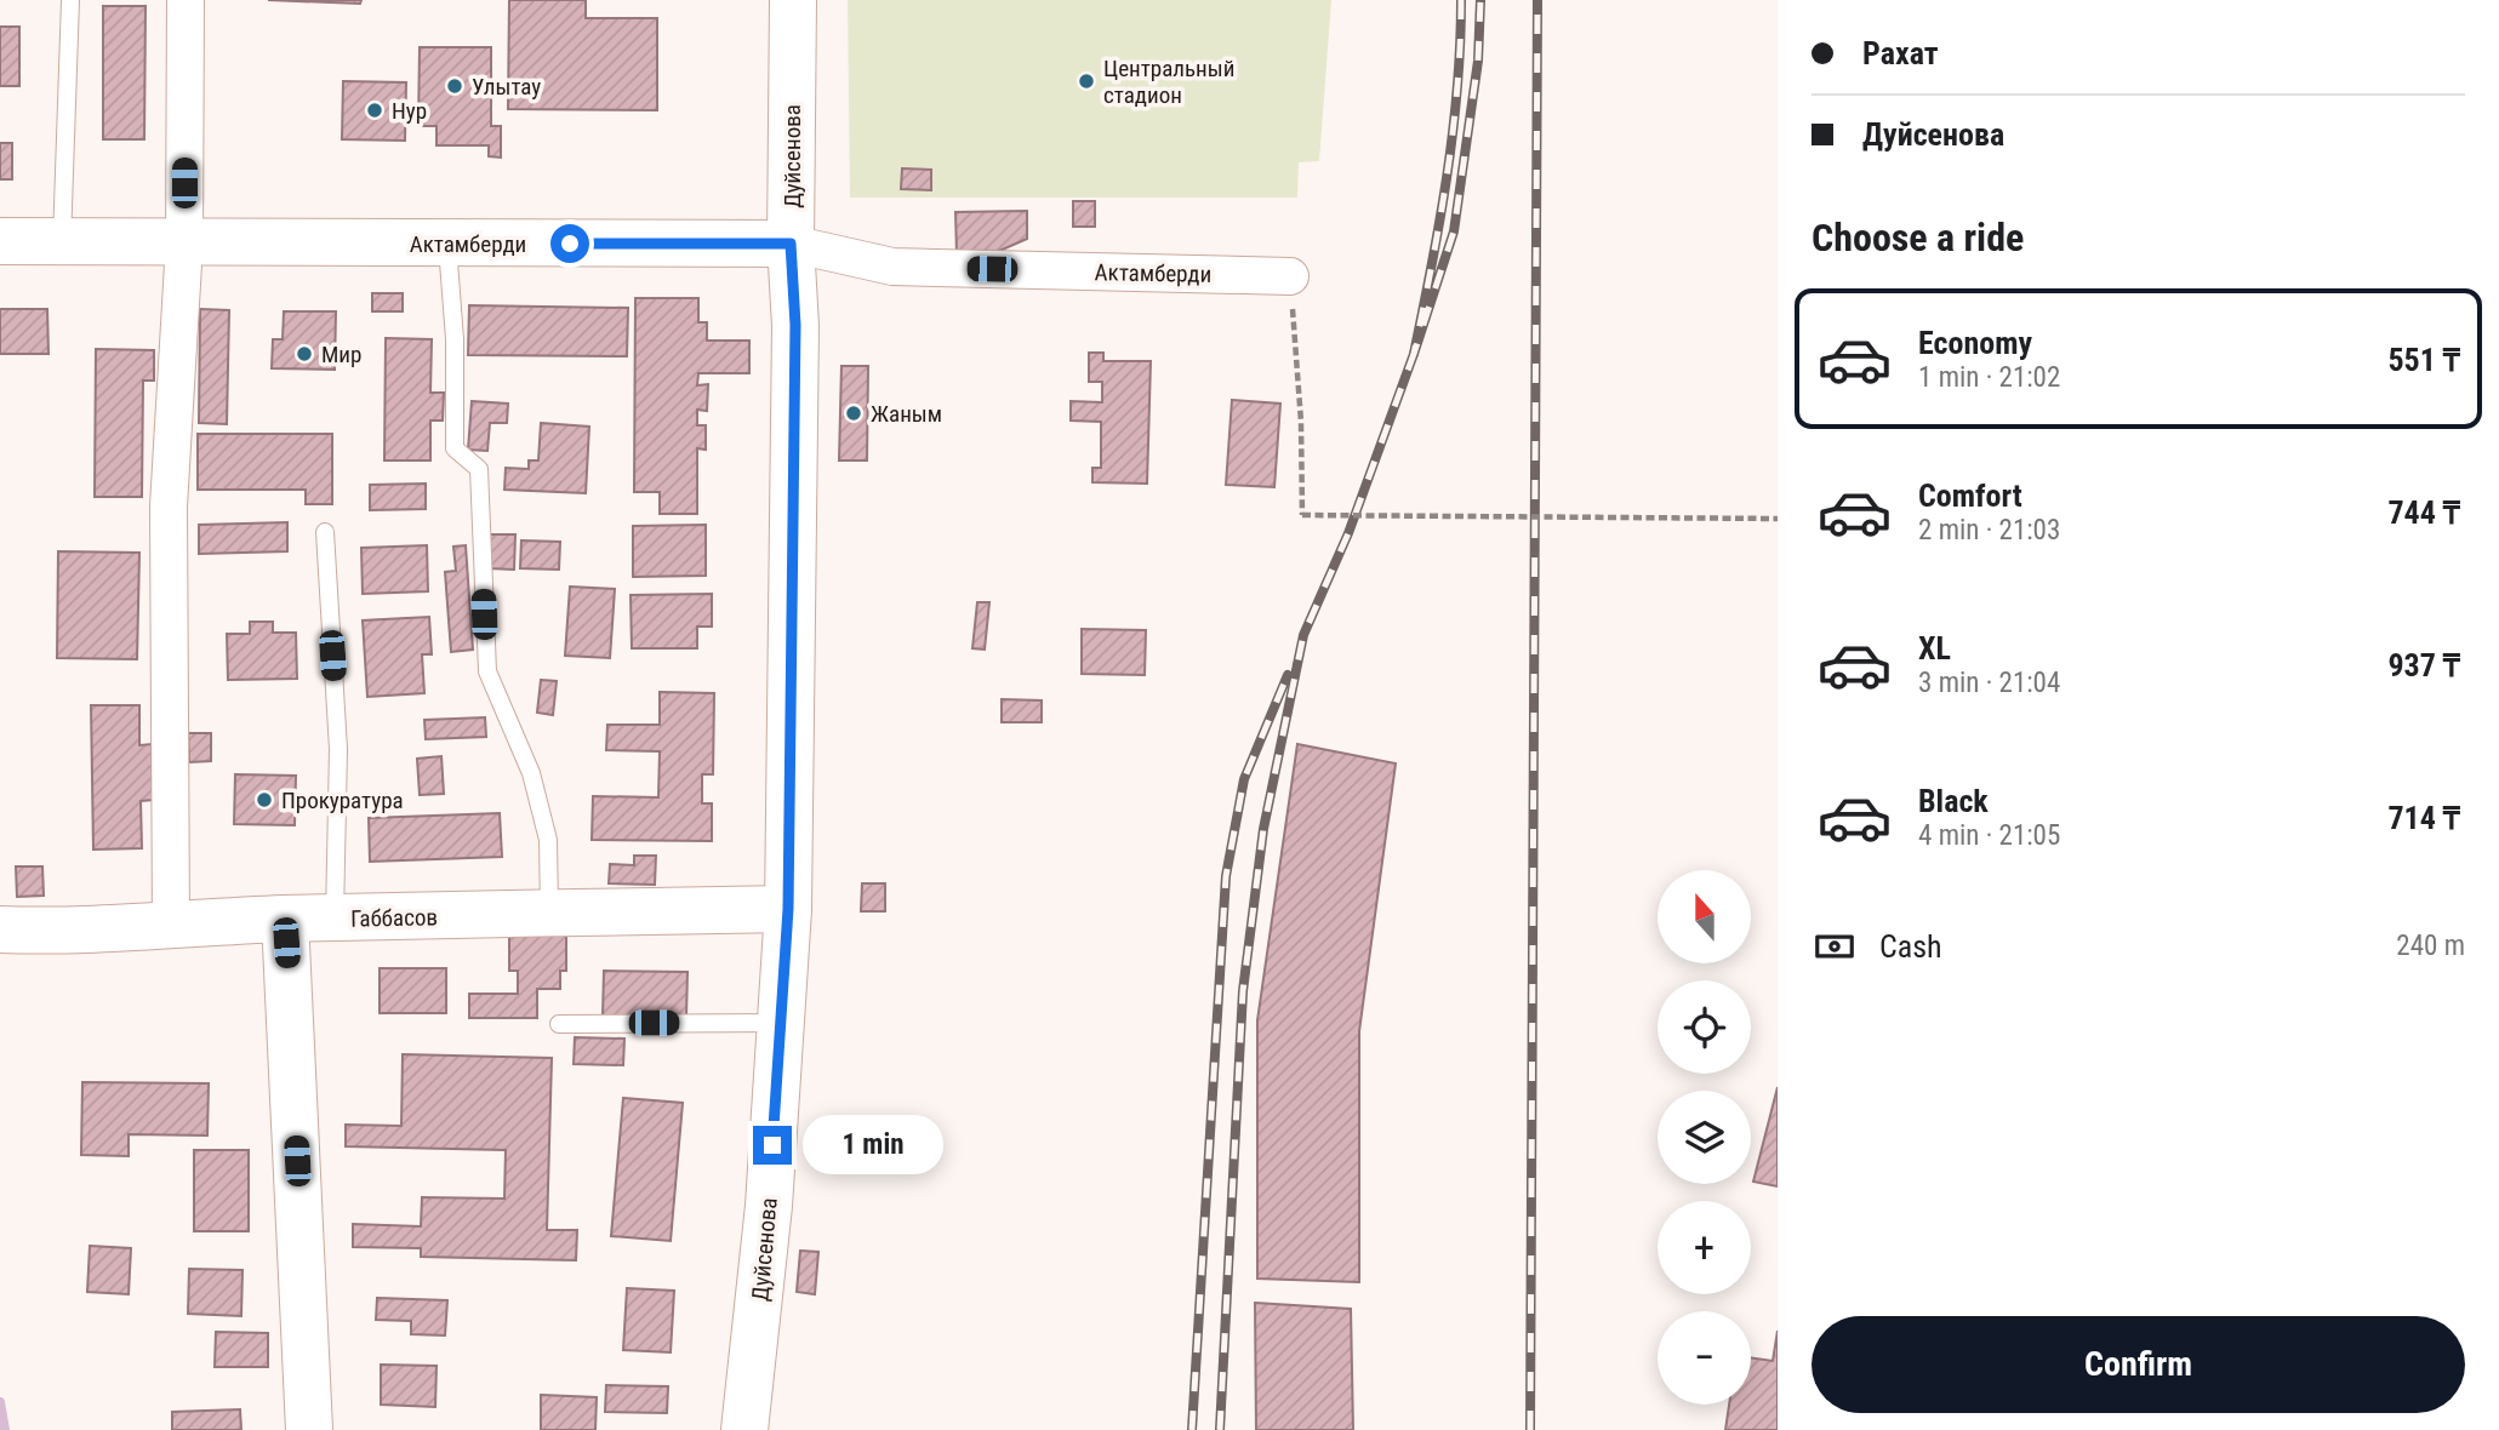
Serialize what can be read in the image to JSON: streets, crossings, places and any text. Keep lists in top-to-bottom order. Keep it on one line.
{"streets":{"main road":["Дуйсенова","Актамберди","Габбасов"]},"crossings":[["Дуйсенова","Актамберди"],["Дуйсенова","Габбасов"]],"places":["Центральный стадион","Улытау","Нур","Мир","Жаным","Прокуратура"],"north":"top","page":{"banner":["Рахат","Дуйсенова"],"heading":"Choose a ride","list":[{"name":"Economy","note":"1 min · 21:02","value":"551 ₸"},{"name":"Comfort","note":"2 min · 21:03","value":"744 ₸"},{"name":"XL","note":"3 min · 21:04","value":"937 ₸"},{"name":"Black","note":"4 min · 21:05","value":"714 ₸"}],"map_buttons":["+","−"],"pay":["Cash","240 m"],"bubble":"1 min","buttons":"Confirm"}}
